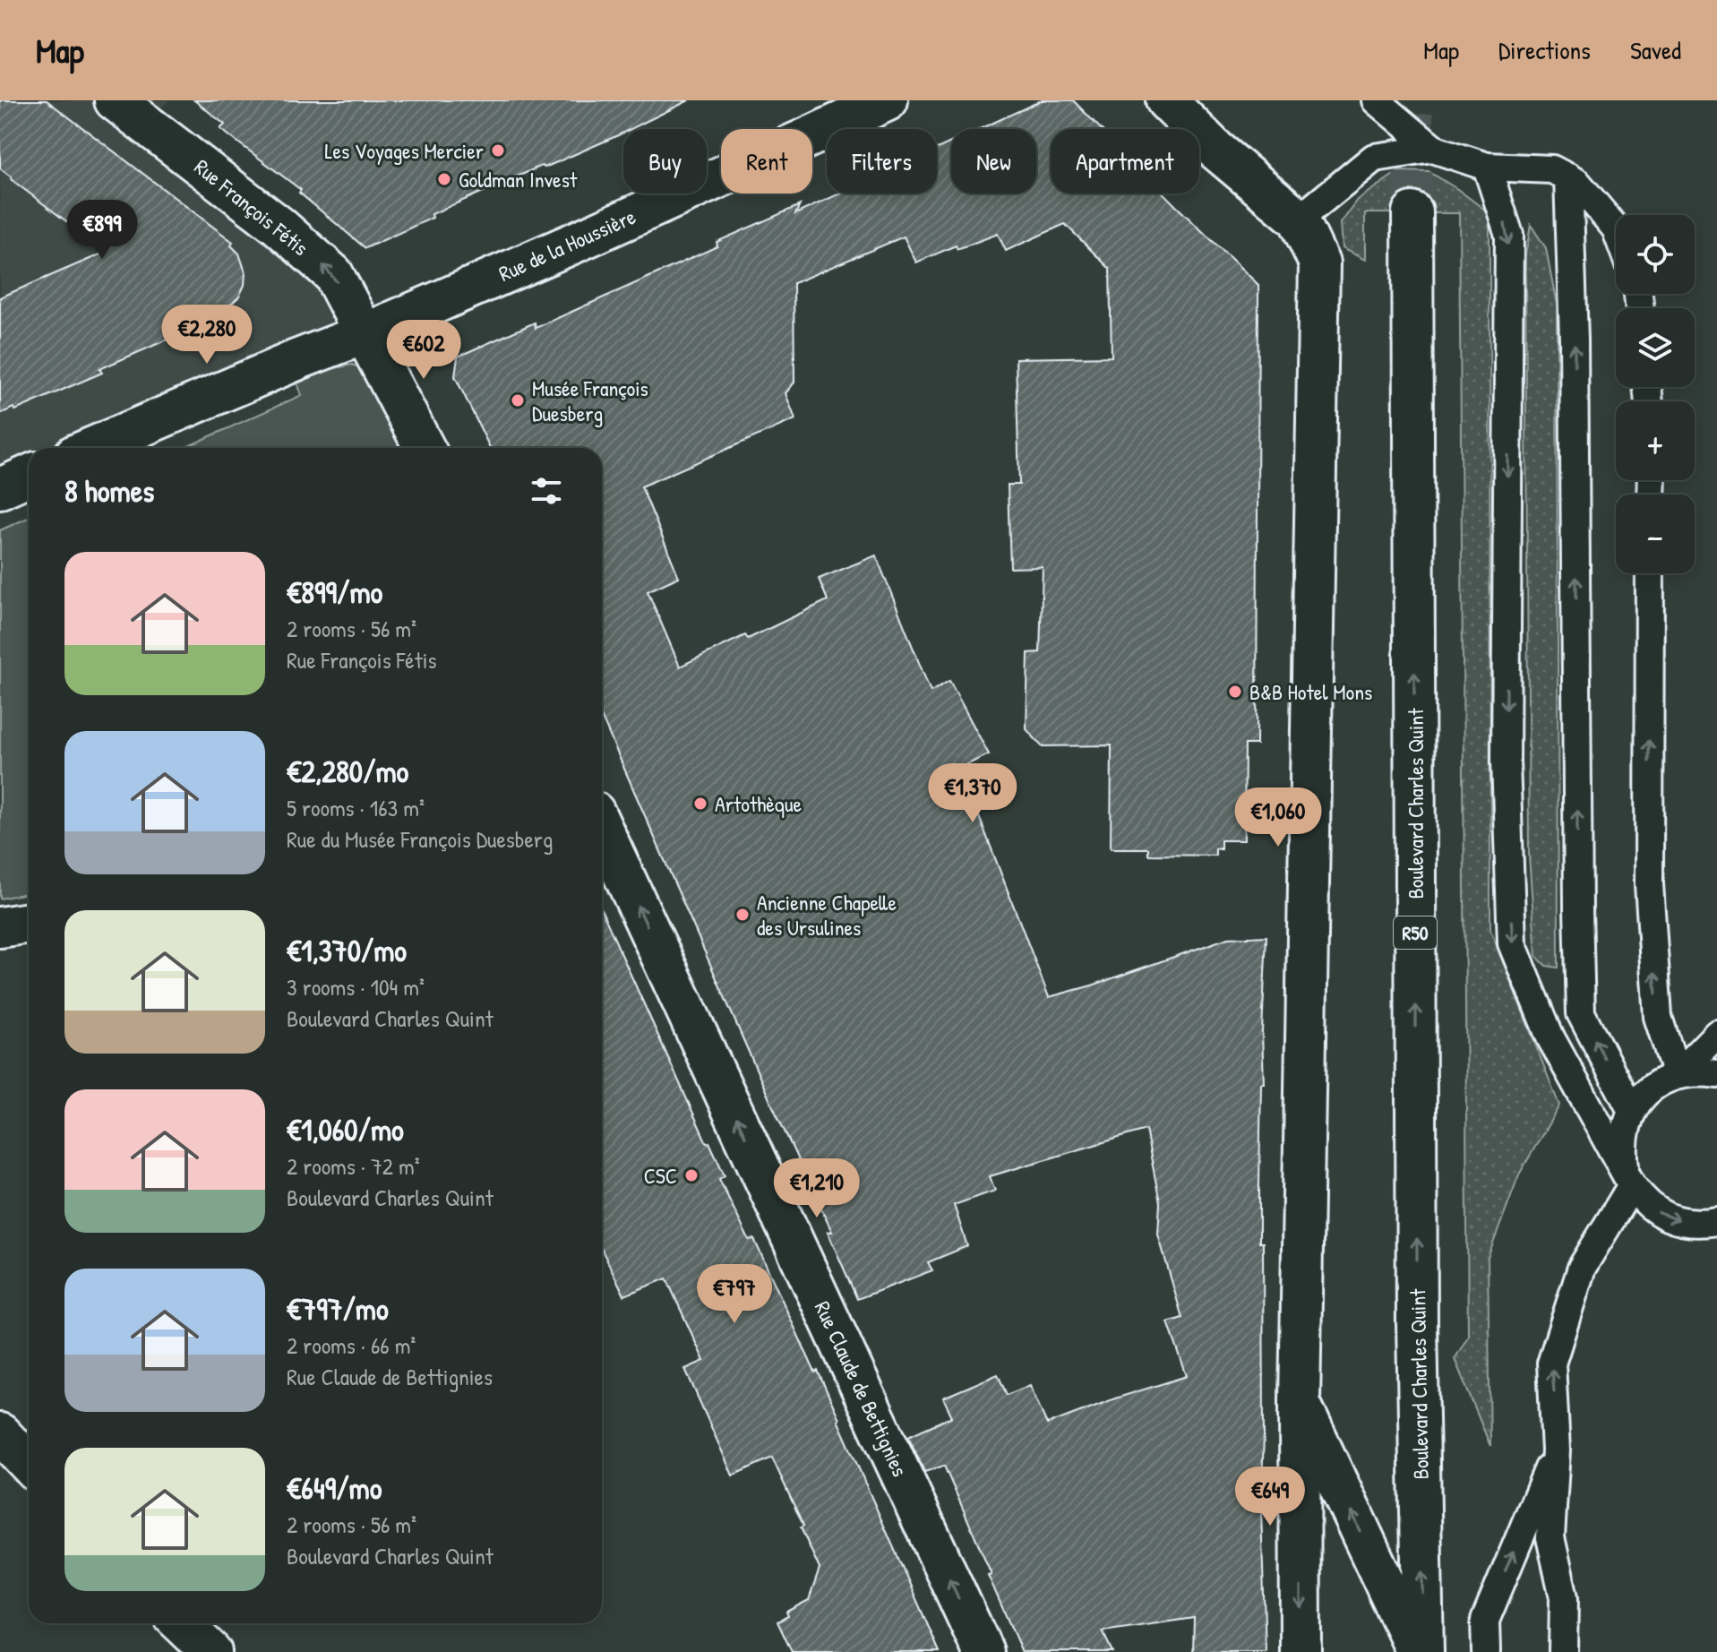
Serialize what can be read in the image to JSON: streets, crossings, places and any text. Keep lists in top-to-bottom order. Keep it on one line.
{"streets":{"main road":["Rue François Fétis","Rue de la Houssière","Boulevard Charles Quint","R50","Rue Claude de Bettignies"]},"crossings":[["Rue François Fétis","Rue de la Houssière"]],"one_way":["Rue François Fétis","Rue Claude de Bettignies"],"places":["Les Voyages Mercier","Goldman Invest","Musée François Duesberg","B&B Hotel Mons","Artothèque","Ancienne Chapelle des Ursulines","CSC"],"page":{"header":"Map","nav":["Map","Directions","Saved"],"chip":["Buy","Rent","Filters","New","Apartment"],"price":["€899","€2,280","€602","€1,370","€1,060","€1,210","€797","€649"],"map_buttons":["+","−"],"heading":"8 homes","list":[{"name":"€899/mo","note":"2 rooms · 56 m² · Rue François Fétis"},{"name":"€2,280/mo","note":"5 rooms · 163 m² · Rue du Musée François Duesberg"},{"name":"€1,370/mo","note":"3 rooms · 104 m² · Boulevard Charles Quint"},{"name":"€1,060/mo","note":"2 rooms · 72 m² · Boulevard Charles Quint"},{"name":"€797/mo","note":"2 rooms · 66 m² · Rue Claude de Bettignies"},{"name":"€649/mo","note":"2 rooms · 56 m² · Boulevard Charles Quint"}]}}
